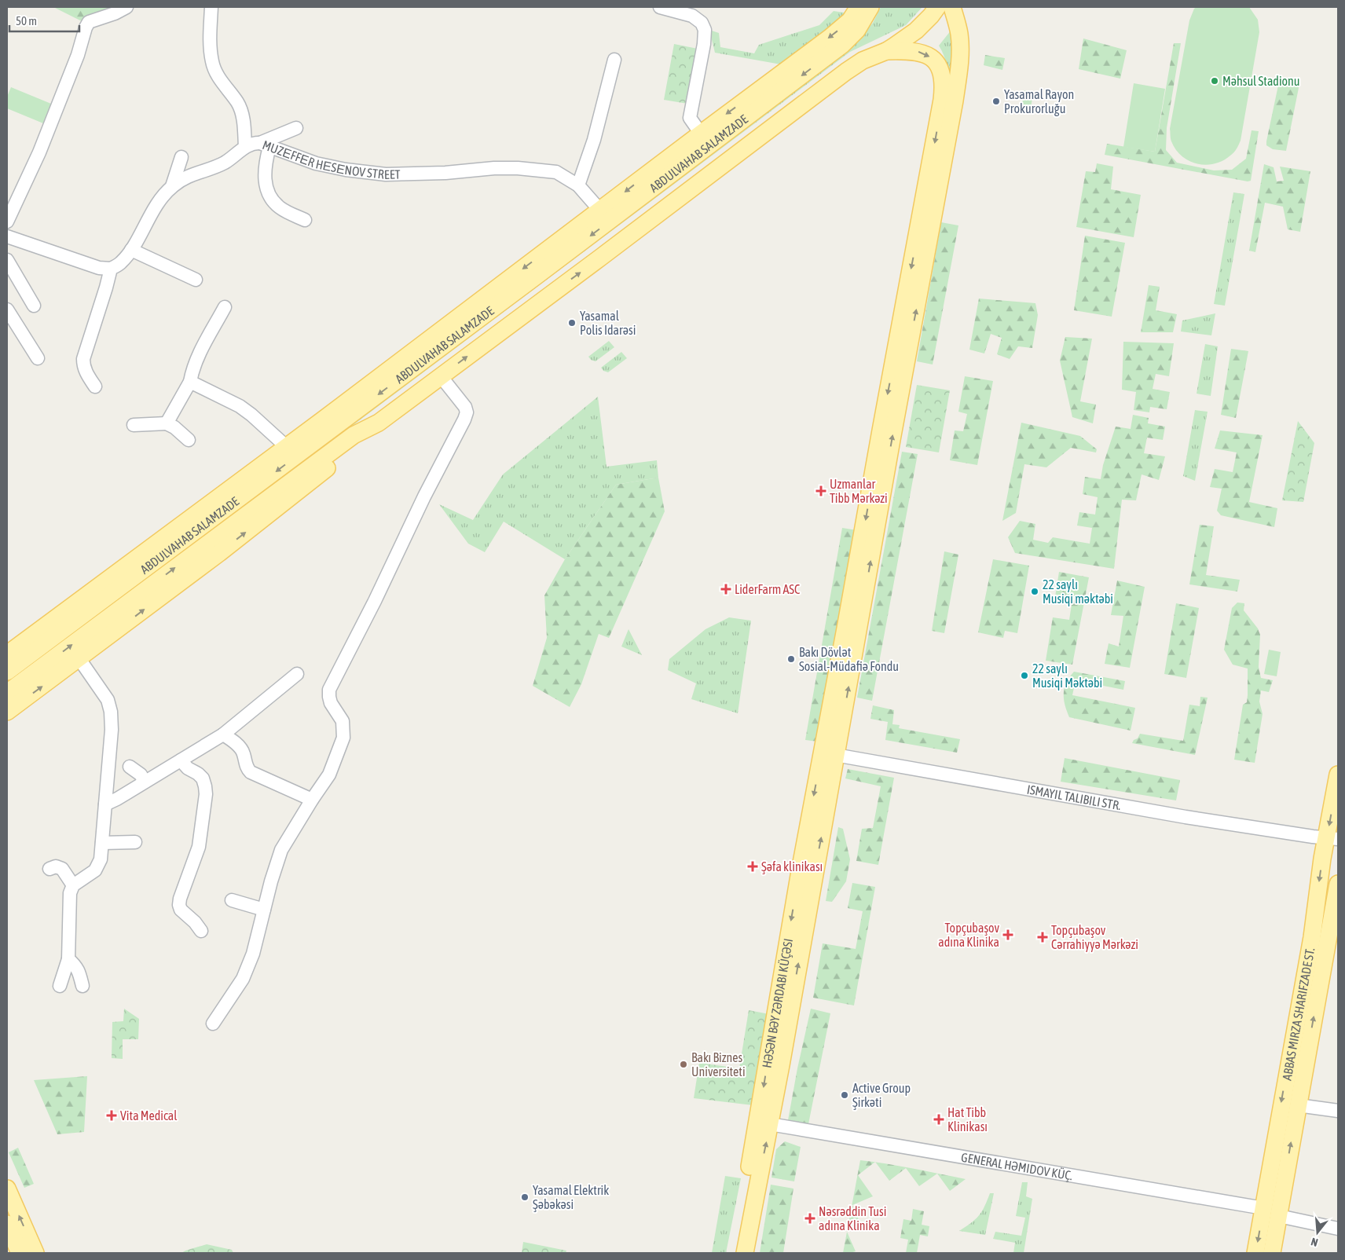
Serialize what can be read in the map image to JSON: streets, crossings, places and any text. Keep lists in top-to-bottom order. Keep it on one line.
{"streets":{"main road":["ABDULVAHAB SALAMZADE","HƏSƏN BƏY ZƏRDABI KÜÇƏSI","ABBAS MIRZA SHARIFZADE ST."],"street":["MUZЕFFЕR HЕSЕNOV STREET","ISMAYIL TALIBILI STR.","GENERAL HƏMIDOV KÜÇ."]},"crossings":[["ABDULVAHAB SALAMZADE","MUZЕFFЕR HЕSЕNOV STREET"],["ISMAYIL TALIBILI STR.","HƏSƏN BƏY ZƏRDABI KÜÇƏSI"],["ISMAYIL TALIBILI STR.","ABBAS MIRZA SHARIFZADE ST."],["HƏSƏN BƏY ZƏRDABI KÜÇƏSI","GENERAL HƏMIDOV KÜÇ."],["ABBAS MIRZA SHARIFZADE ST.","GENERAL HƏMIDOV KÜÇ."]],"places":{"other":["Məhsul Stadionu","Yasamal Rayon Prokurorluğu","Yasamal Polis Idarəsi","22 saylı Musiqi məktəbi","Bakı Dövlət Sosial-Müdafiə Fondu","22 saylı Musiqi Məktəbi","Bakı Biznes Universiteti","Active Group Şirkəti","Yasamal Elektrik Şəbəkəsi"],"health":["Uzmanlar Tibb Mərkəzi","LiderFarm ASC","Şəfa klinikası","Topçubaşov adına Klinika","Topçubaşov Cərrahiyyə Mərkəzi","Vita Medical","Hat Tibb Klinikası","Nəsrəddin Tusi adına Klinika"]},"scale_bar":"50 m","north":"bottom"}
